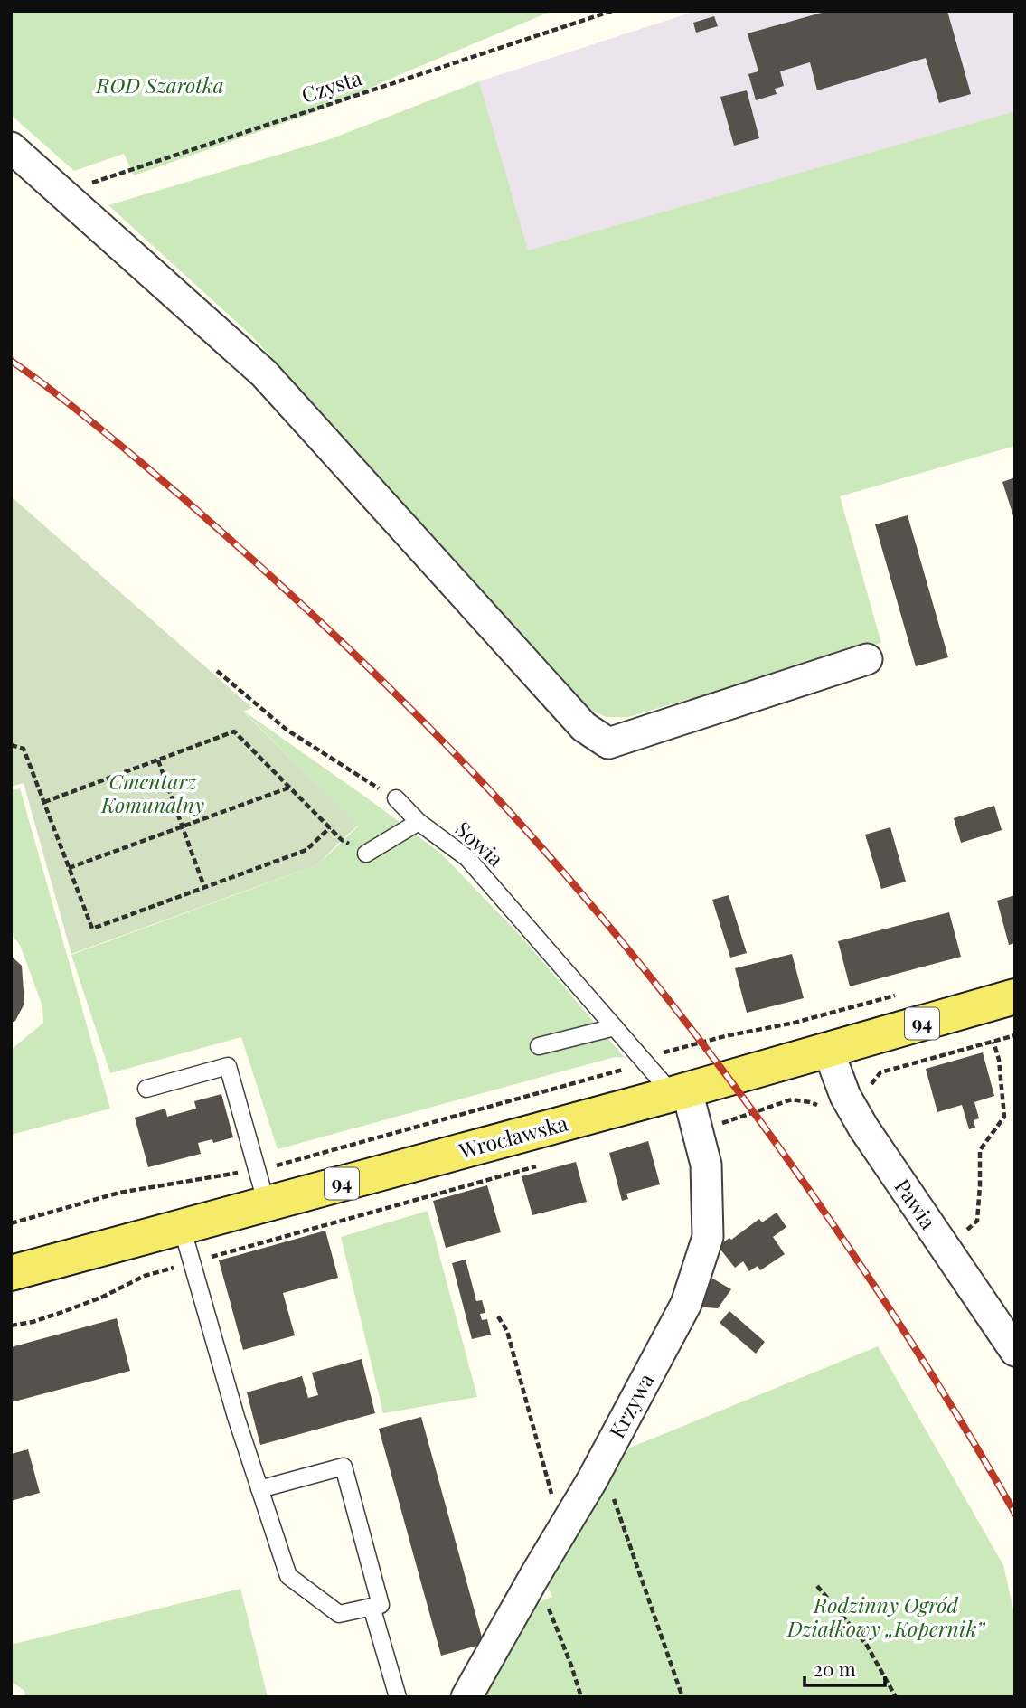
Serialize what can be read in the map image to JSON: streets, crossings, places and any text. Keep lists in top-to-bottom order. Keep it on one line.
{"streets":{"main road":["94","Wrocławska"],"street":["Pawia","Krzywa"],"lane":["Sowia"],"path":["Czysta"]},"crossings":[["Sowia","Wrocławska"],["Sowia","Krzywa"],["Wrocławska","Pawia"],["Wrocławska","Krzywa"]],"parks":["ROD Szarotka","Cmentarz Komunalny","Rodzinny Ogród Działkowy „Kopernik”"],"scale_bar":"20 m"}
